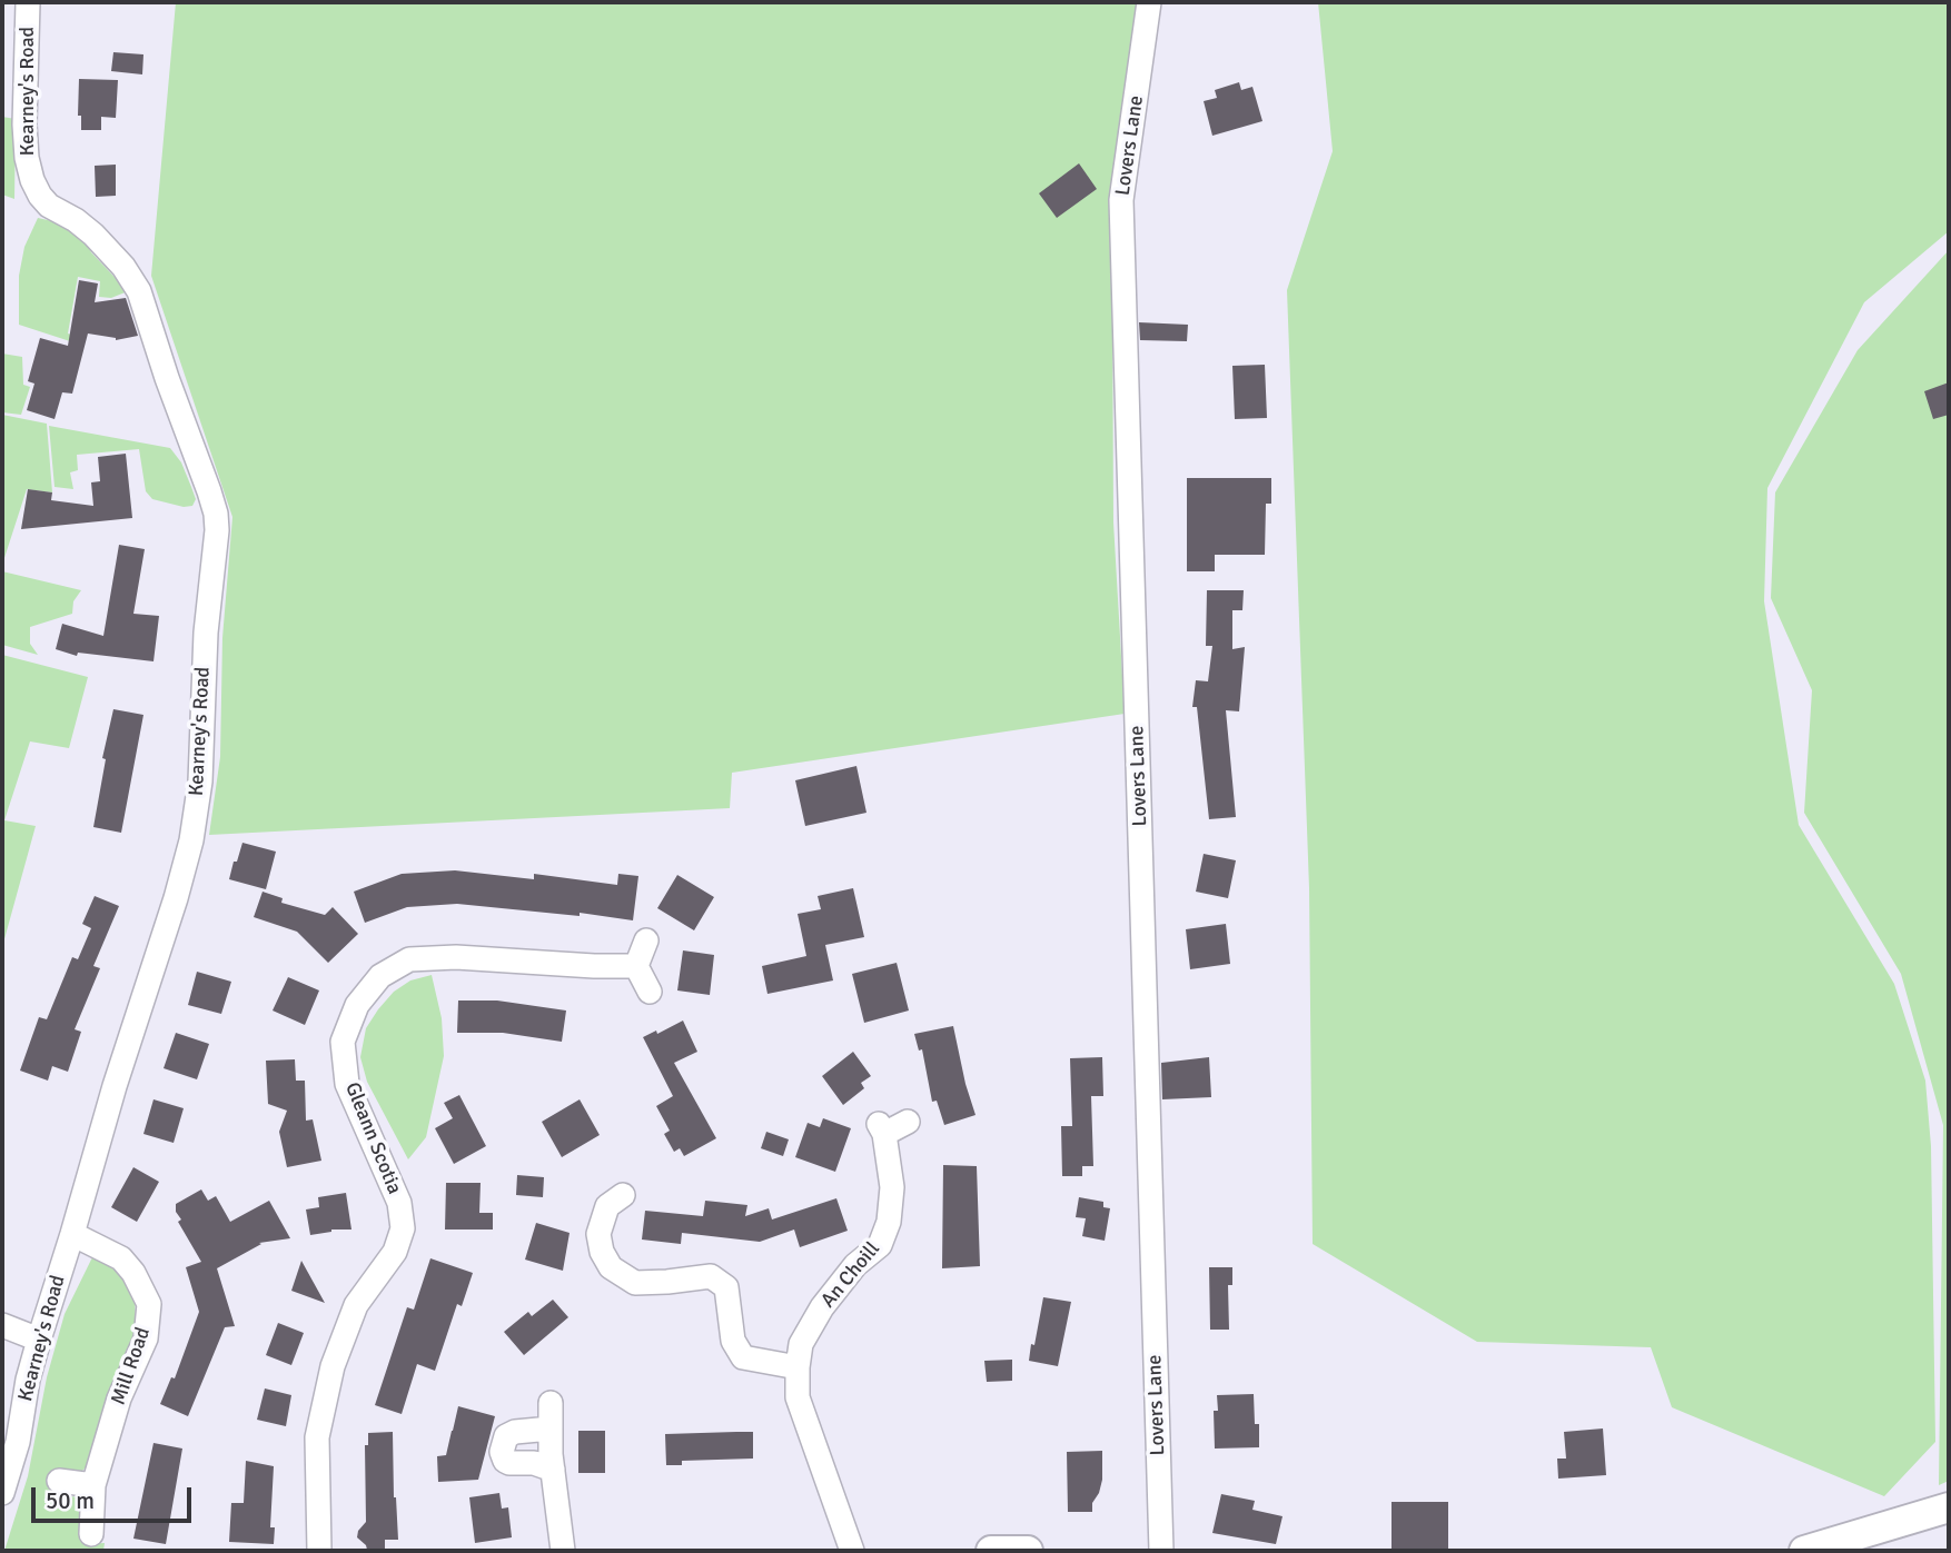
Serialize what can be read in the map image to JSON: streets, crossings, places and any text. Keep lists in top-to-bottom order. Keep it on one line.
{"streets":{"street":["Kearney's Road","Lovers Lane","Gleann Scotia","An Choill","Mill Road"]},"crossings":[["Kearney's Road","Mill Road"]],"scale_bar":"50 m"}
